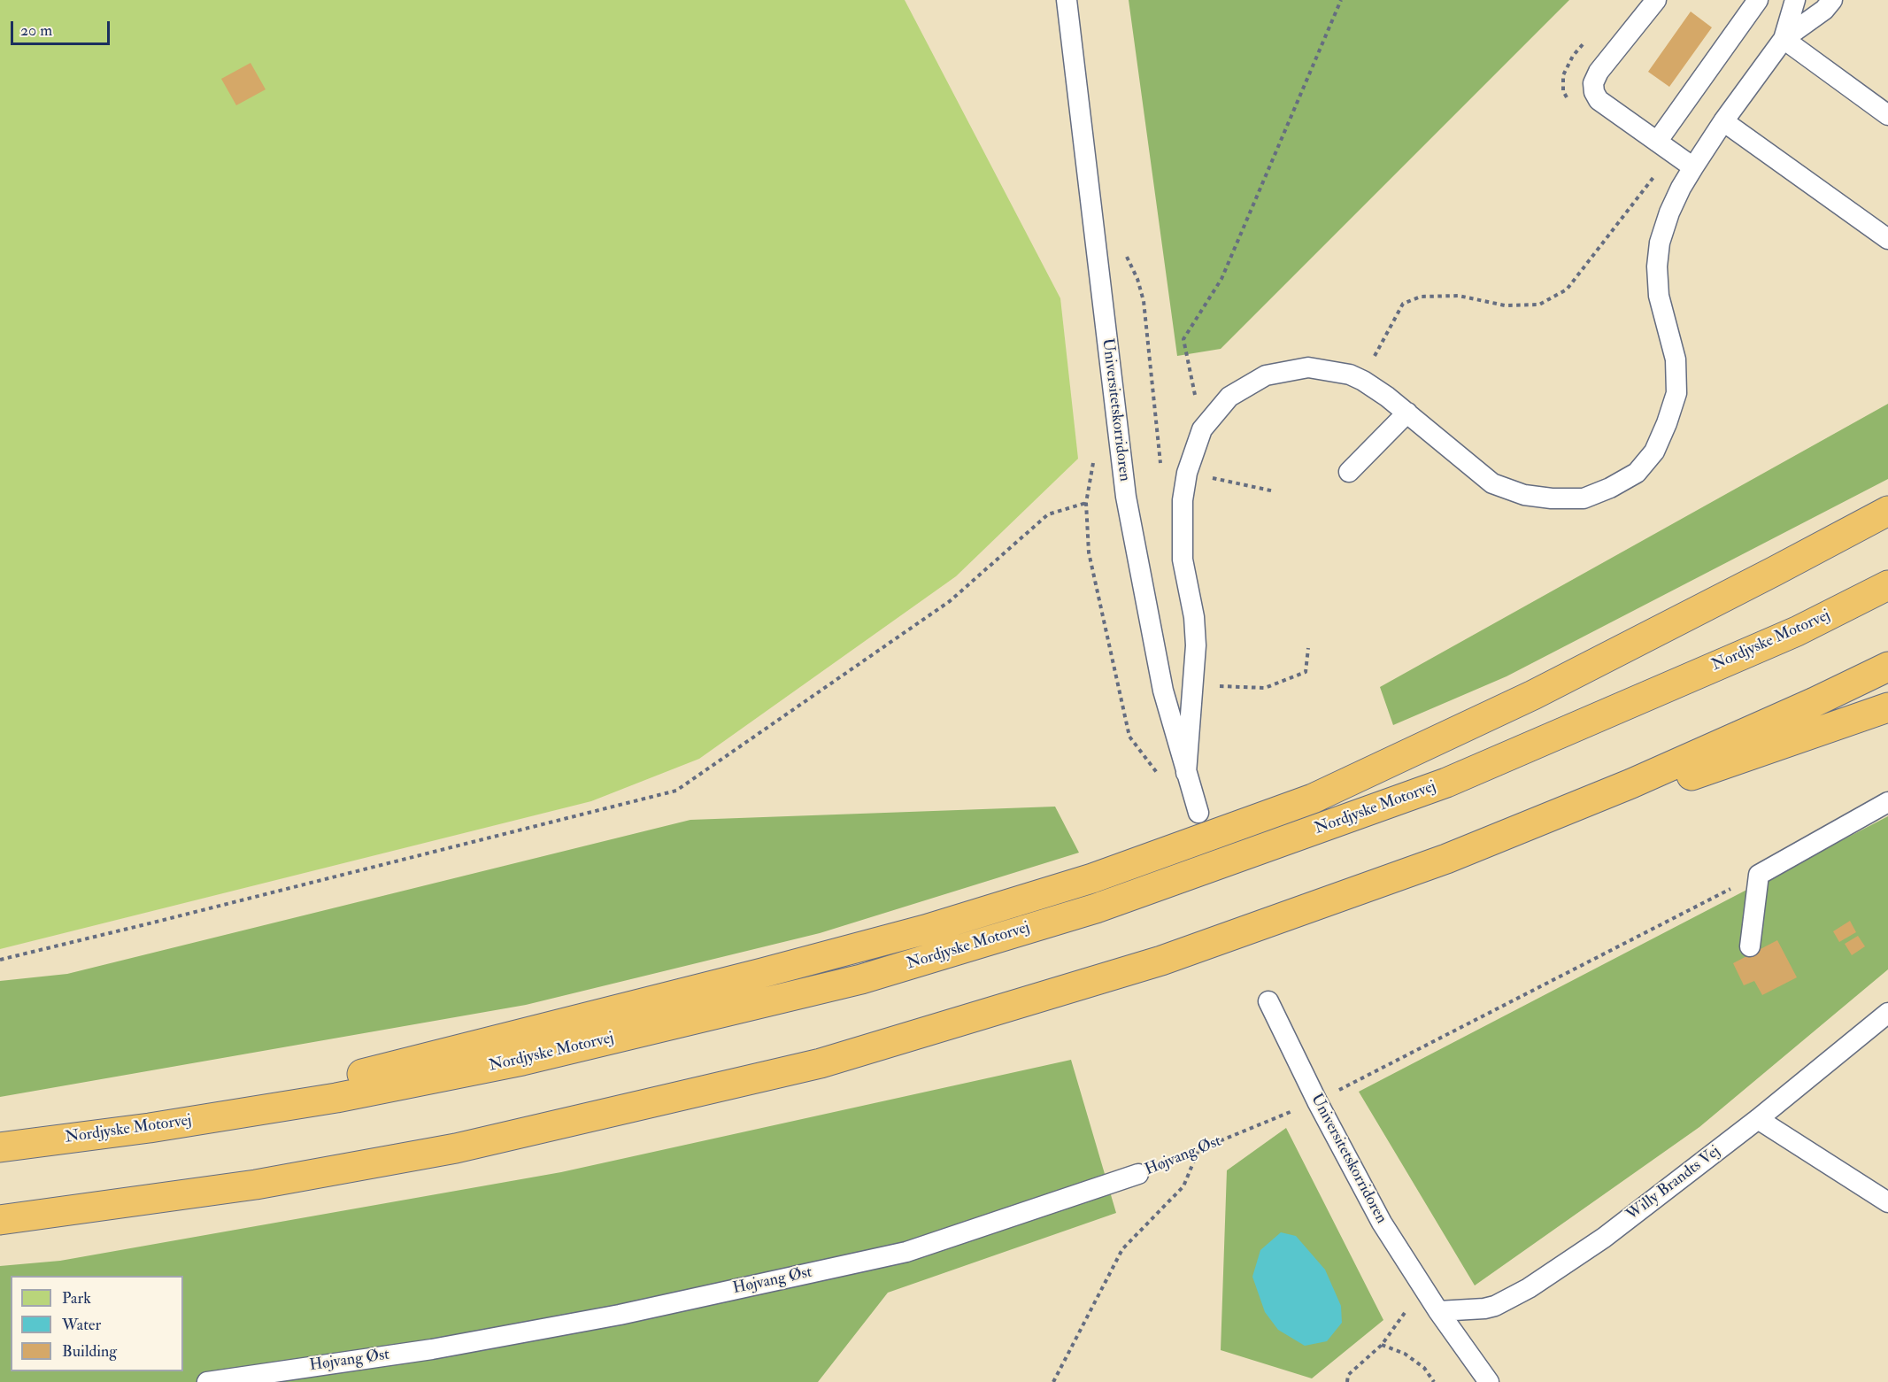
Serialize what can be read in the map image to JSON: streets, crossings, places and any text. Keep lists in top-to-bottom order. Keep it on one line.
{"streets":{"highway":["Nordjyske Motorvej"],"lane":["Universitetskorridoren","Højvang Øst","Willy Brandts Vej"]},"crossings":[["Universitetskorridoren","Højvang Øst"],["Universitetskorridoren","Willy Brandts Vej"]],"legend":["Park","Water","Building"],"scale_bar":"20 m"}
